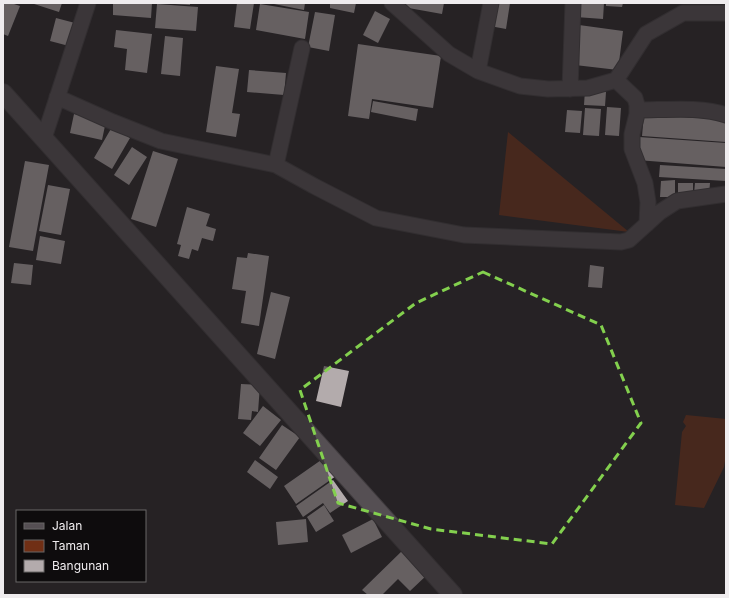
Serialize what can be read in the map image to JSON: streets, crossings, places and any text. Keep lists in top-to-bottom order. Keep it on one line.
{"legend":["Jalan","Taman","Bangunan"]}
